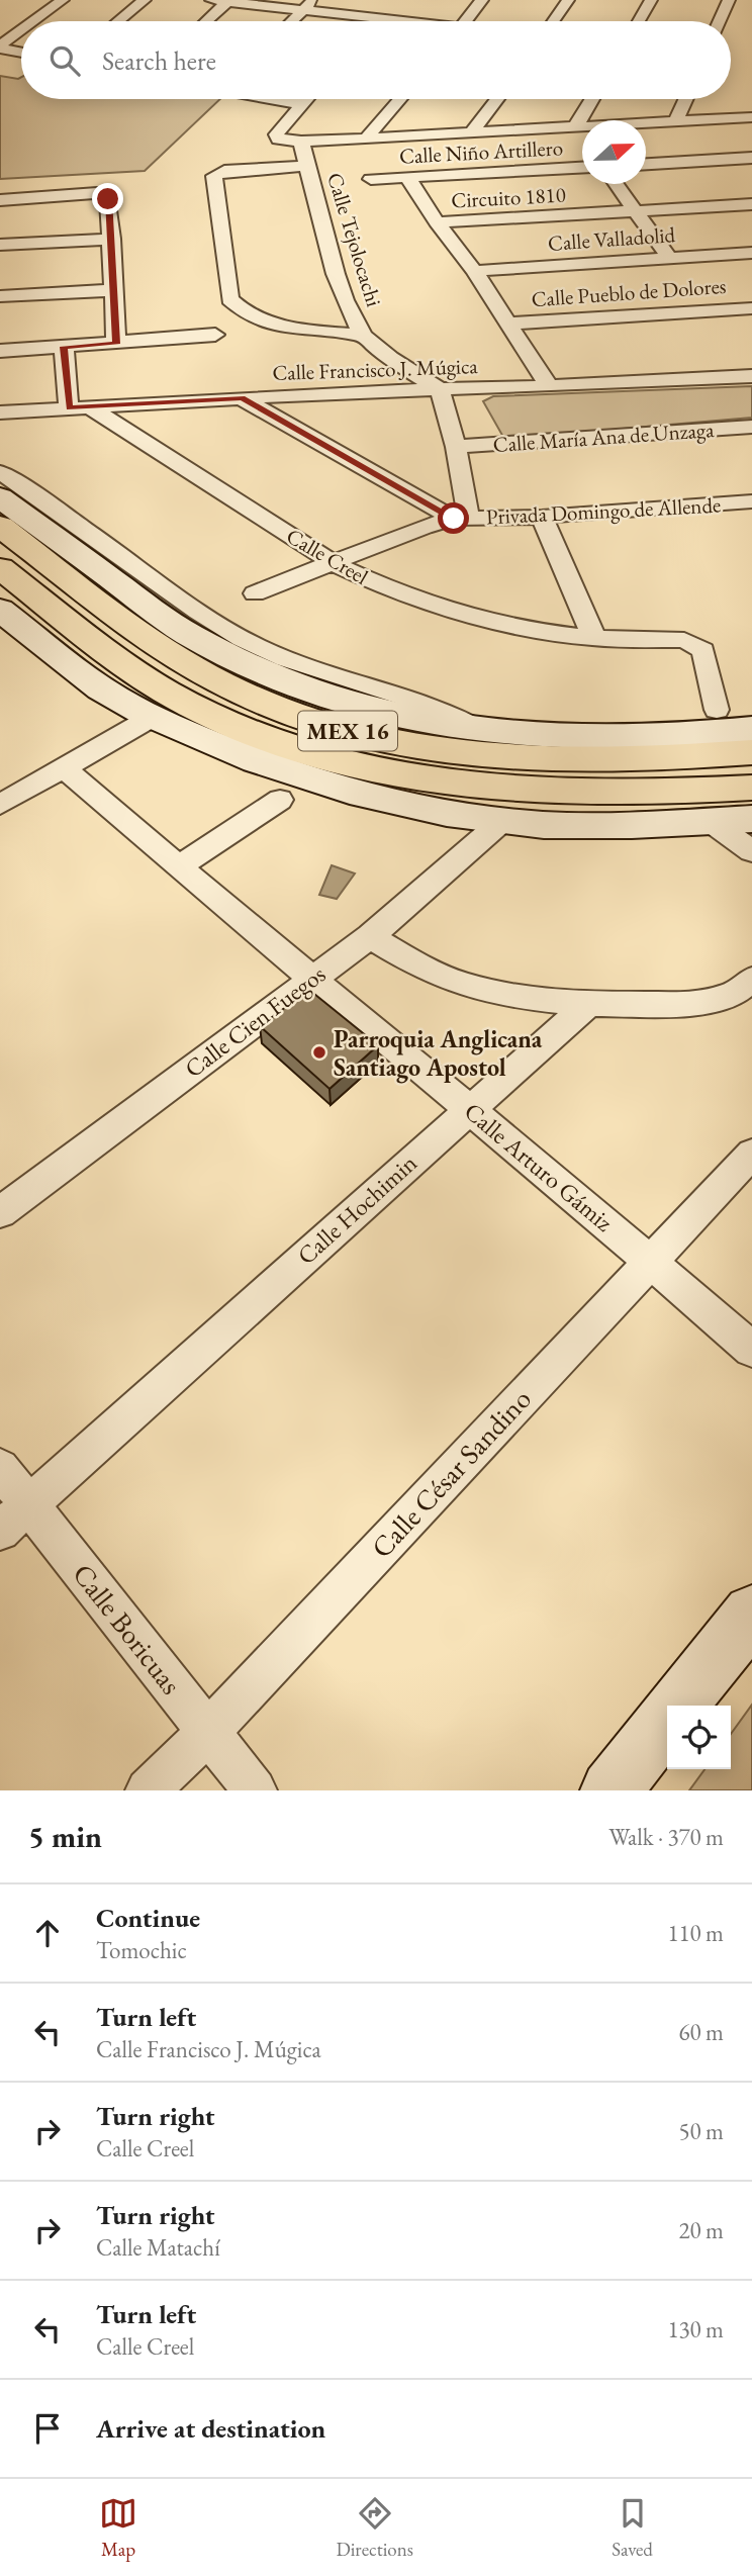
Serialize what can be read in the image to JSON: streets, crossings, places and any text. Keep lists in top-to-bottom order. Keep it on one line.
{"streets":{"highway":["MEX 16"],"street":["Calle Niño Artillero","Circuito 1810","Calle Valladolid","Calle Tejolocachi","Calle Pueblo de Dolores","Calle Francisco J. Múgica","Calle María Ana de Unzaga","Privada Domingo de Allende","Calle Creel","Calle Cien Fuegos","Calle Arturo Gámiz","Calle Hochimin","Calle César Sandino","Calle Boricuas"]},"crossings":[["Calle Tejolocachi","Calle Francisco J. Múgica"],["Calle Francisco J. Múgica","Calle Creel"],["Privada Domingo de Allende","Calle Creel"],["Calle Cien Fuegos","Calle Arturo Gámiz"],["Calle Arturo Gámiz","Calle Hochimin"],["Calle Arturo Gámiz","Calle César Sandino"],["Calle Hochimin","Calle Boricuas"],["Calle César Sandino","Calle Boricuas"]],"places":["Parroquia Anglicana Santiago Apostol"],"north":"right","page":{"search":"Search here","heading":["5 min","Walk · 370 m"],"list":[["Continue","Tomochic","110 m"],["Turn left","Calle Francisco J. Múgica","60 m"],["Turn right","Calle Creel","50 m"],["Turn right","Calle Matachí","20 m"],["Turn left","Calle Creel","130 m"],"Arrive at destination"],"nav":["Map","Directions","Saved"]}}
